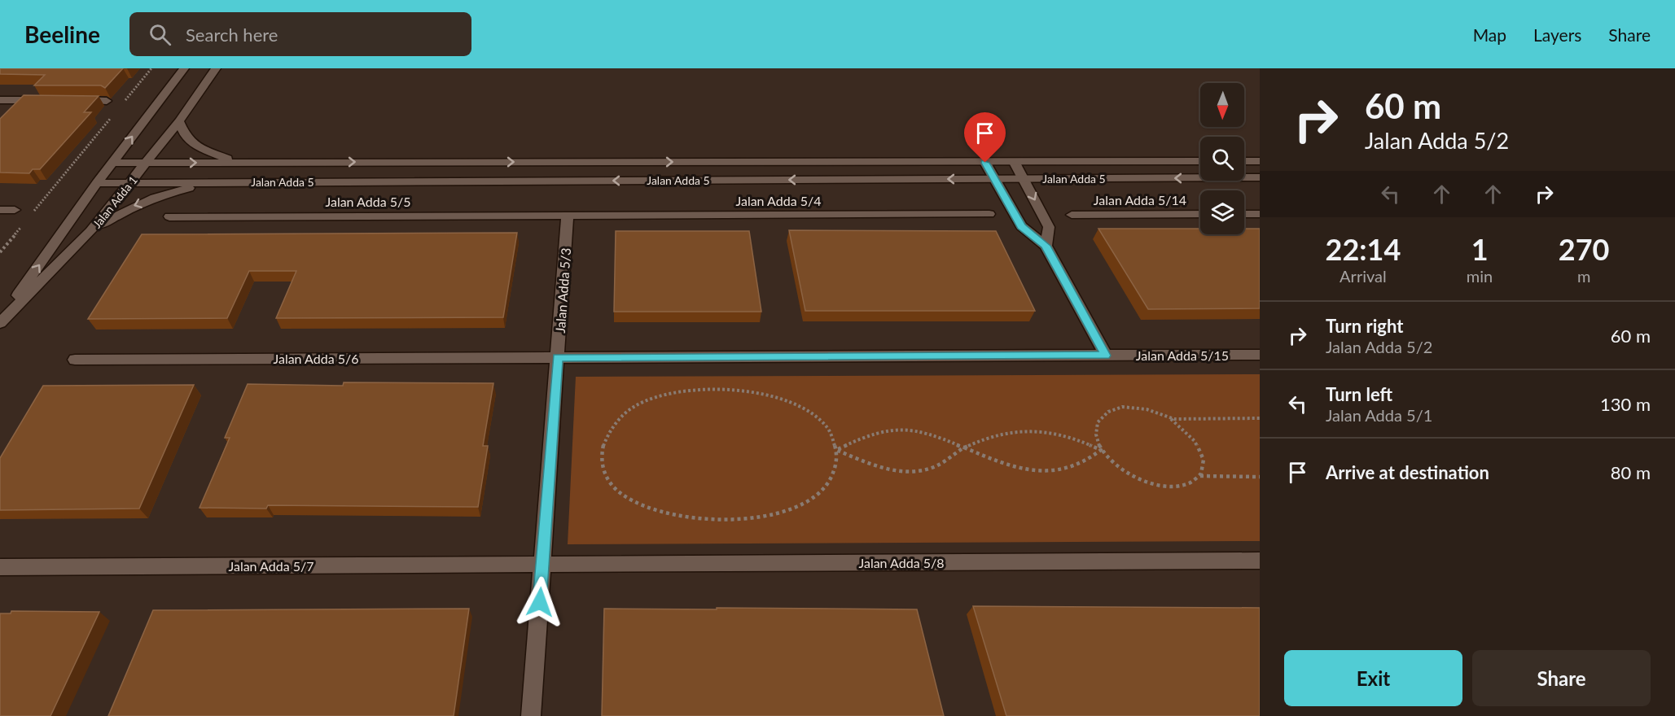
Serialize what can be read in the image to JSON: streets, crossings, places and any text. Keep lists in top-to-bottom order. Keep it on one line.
{"streets":{"street":["Jalan Adda 5","Jalan Adda 5/14","Jalan Adda 5/4","Jalan Adda 5/5","Jalan Adda 1","Jalan Adda 5/3","Jalan Adda 5/15","Jalan Adda 5/6","Jalan Adda 5/8","Jalan Adda 5/7"]},"crossings":[["Jalan Adda 5","Jalan Adda 1"],["Jalan Adda 5/4","Jalan Adda 5/5"],["Jalan Adda 5/4","Jalan Adda 5/3"],["Jalan Adda 5/5","Jalan Adda 5/3"],["Jalan Adda 5/3","Jalan Adda 5/15"],["Jalan Adda 5/3","Jalan Adda 5/6"],["Jalan Adda 5/3","Jalan Adda 5/8"],["Jalan Adda 5/3","Jalan Adda 5/7"],["Jalan Adda 5/15","Jalan Adda 5/6"],["Jalan Adda 5/8","Jalan Adda 5/7"]],"north":"bottom","page":{"header":"Beeline","search":"Search here","nav":["Map","Layers","Share"],"turn":["60 m","Jalan Adda 5/2"],"eta":["22:14","Arrival","1","min","270","m"],"list":[{"name":"Turn right","note":"Jalan Adda 5/2","value":"60 m"},{"name":"Turn left","note":"Jalan Adda 5/1","value":"130 m"},{"name":"Arrive at destination","value":"80 m"}],"buttons":["Exit","Share"]}}
